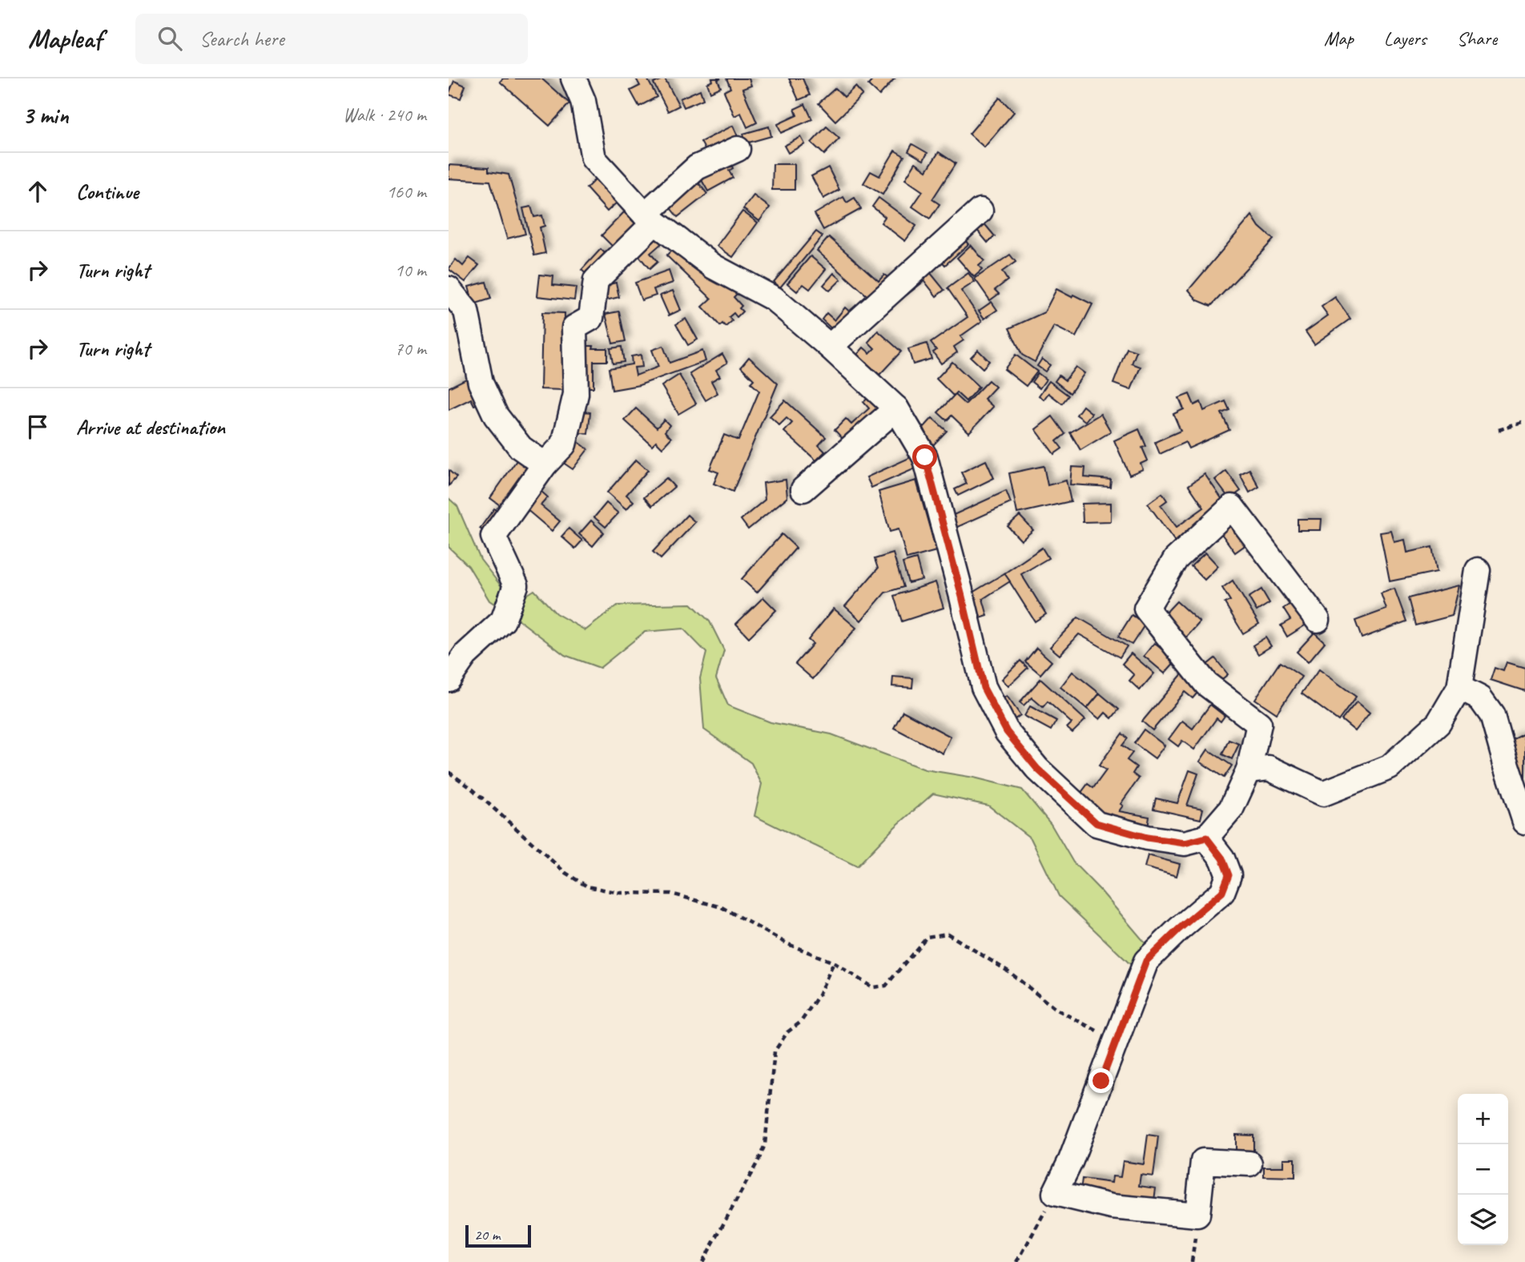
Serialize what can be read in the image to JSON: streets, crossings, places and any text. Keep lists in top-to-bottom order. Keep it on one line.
{"scale_bar":"20 m","page":{"header":"Mapleaf","search":"Search here","nav":["Map","Layers","Share"],"heading":["3 min","Walk · 240 m"],"list":[["Continue","160 m"],["Turn right","10 m"],["Turn right","70 m"],"Arrive at destination"],"map_buttons":["+","−"],"scale":"20 m"}}
